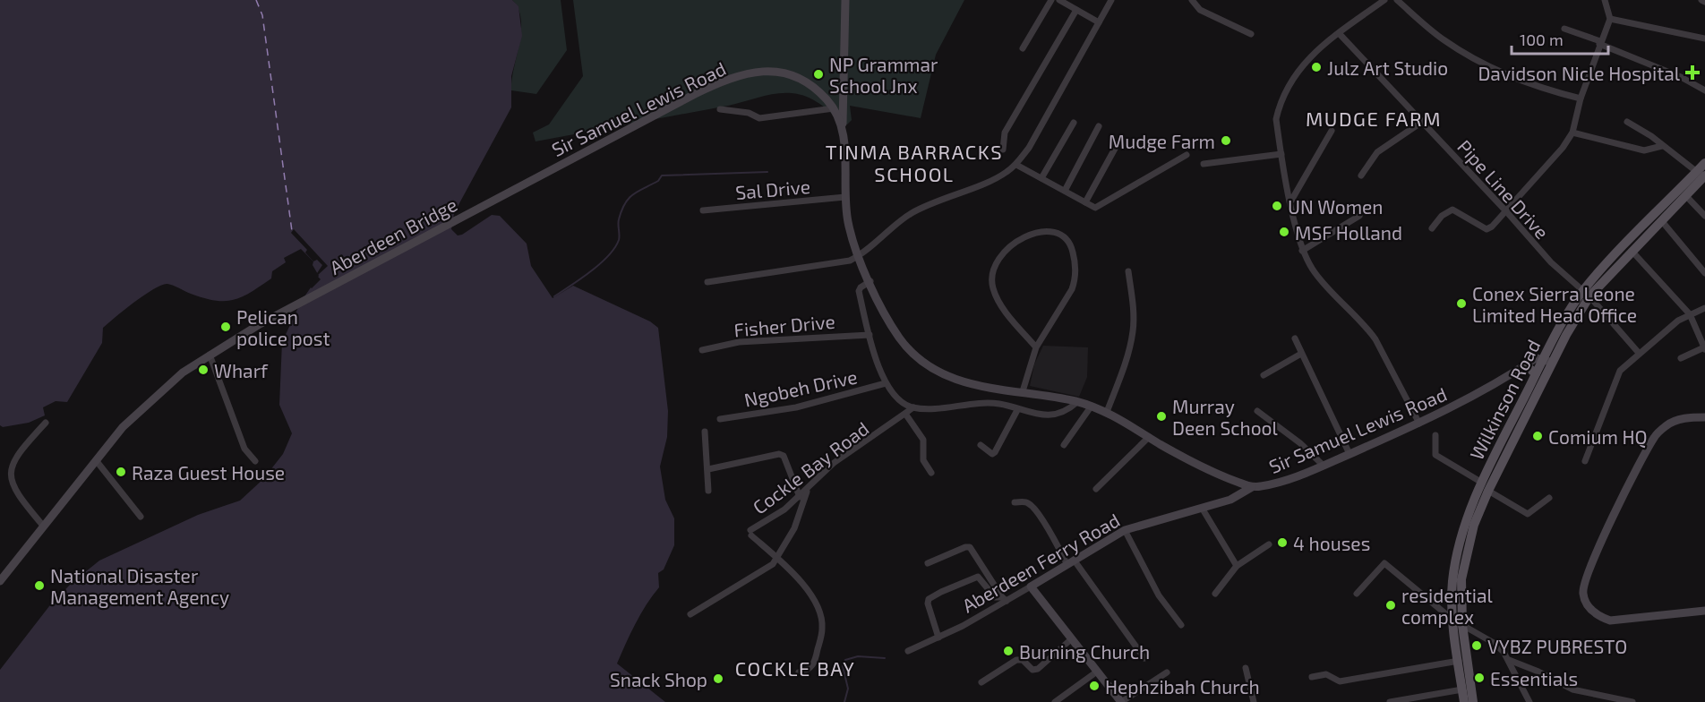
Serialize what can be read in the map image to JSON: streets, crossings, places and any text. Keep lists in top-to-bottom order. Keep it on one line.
{"streets":{"main road":["Sir Samuel Lewis Road","Aberdeen Bridge","Wilkinson Road","Aberdeen Ferry Road"],"street":["Sal Drive","Pipe Line Drive","Fisher Drive","Ngobeh Drive","Cockle Bay Road"]},"crossings":[["Sir Samuel Lewis Road","Sal Drive"],["Sir Samuel Lewis Road","Aberdeen Bridge"],["Sir Samuel Lewis Road","Aberdeen Ferry Road"],["Pipe Line Drive","Wilkinson Road"]],"districts":["MUDGE FARM","TINMA BARRACKS SCHOOL","COCKLE BAY"],"places":{"other":["Julz Art Studio","NP Grammar School Jnx","Mudge Farm","UN Women","MSF Holland","Conex Sierra Leone Limited Head Office","Pelican police post","Wharf","Murray Deen School","Comium HQ","Raza Guest House","4 houses","National Disaster Management Agency","residential complex","VYBZ PUBRESTO","Burning Church","Essentials","Snack Shop","Hephzibah Church"],"health":["Davidson Nicle Hospital"]},"scale_bar":"100 m"}
